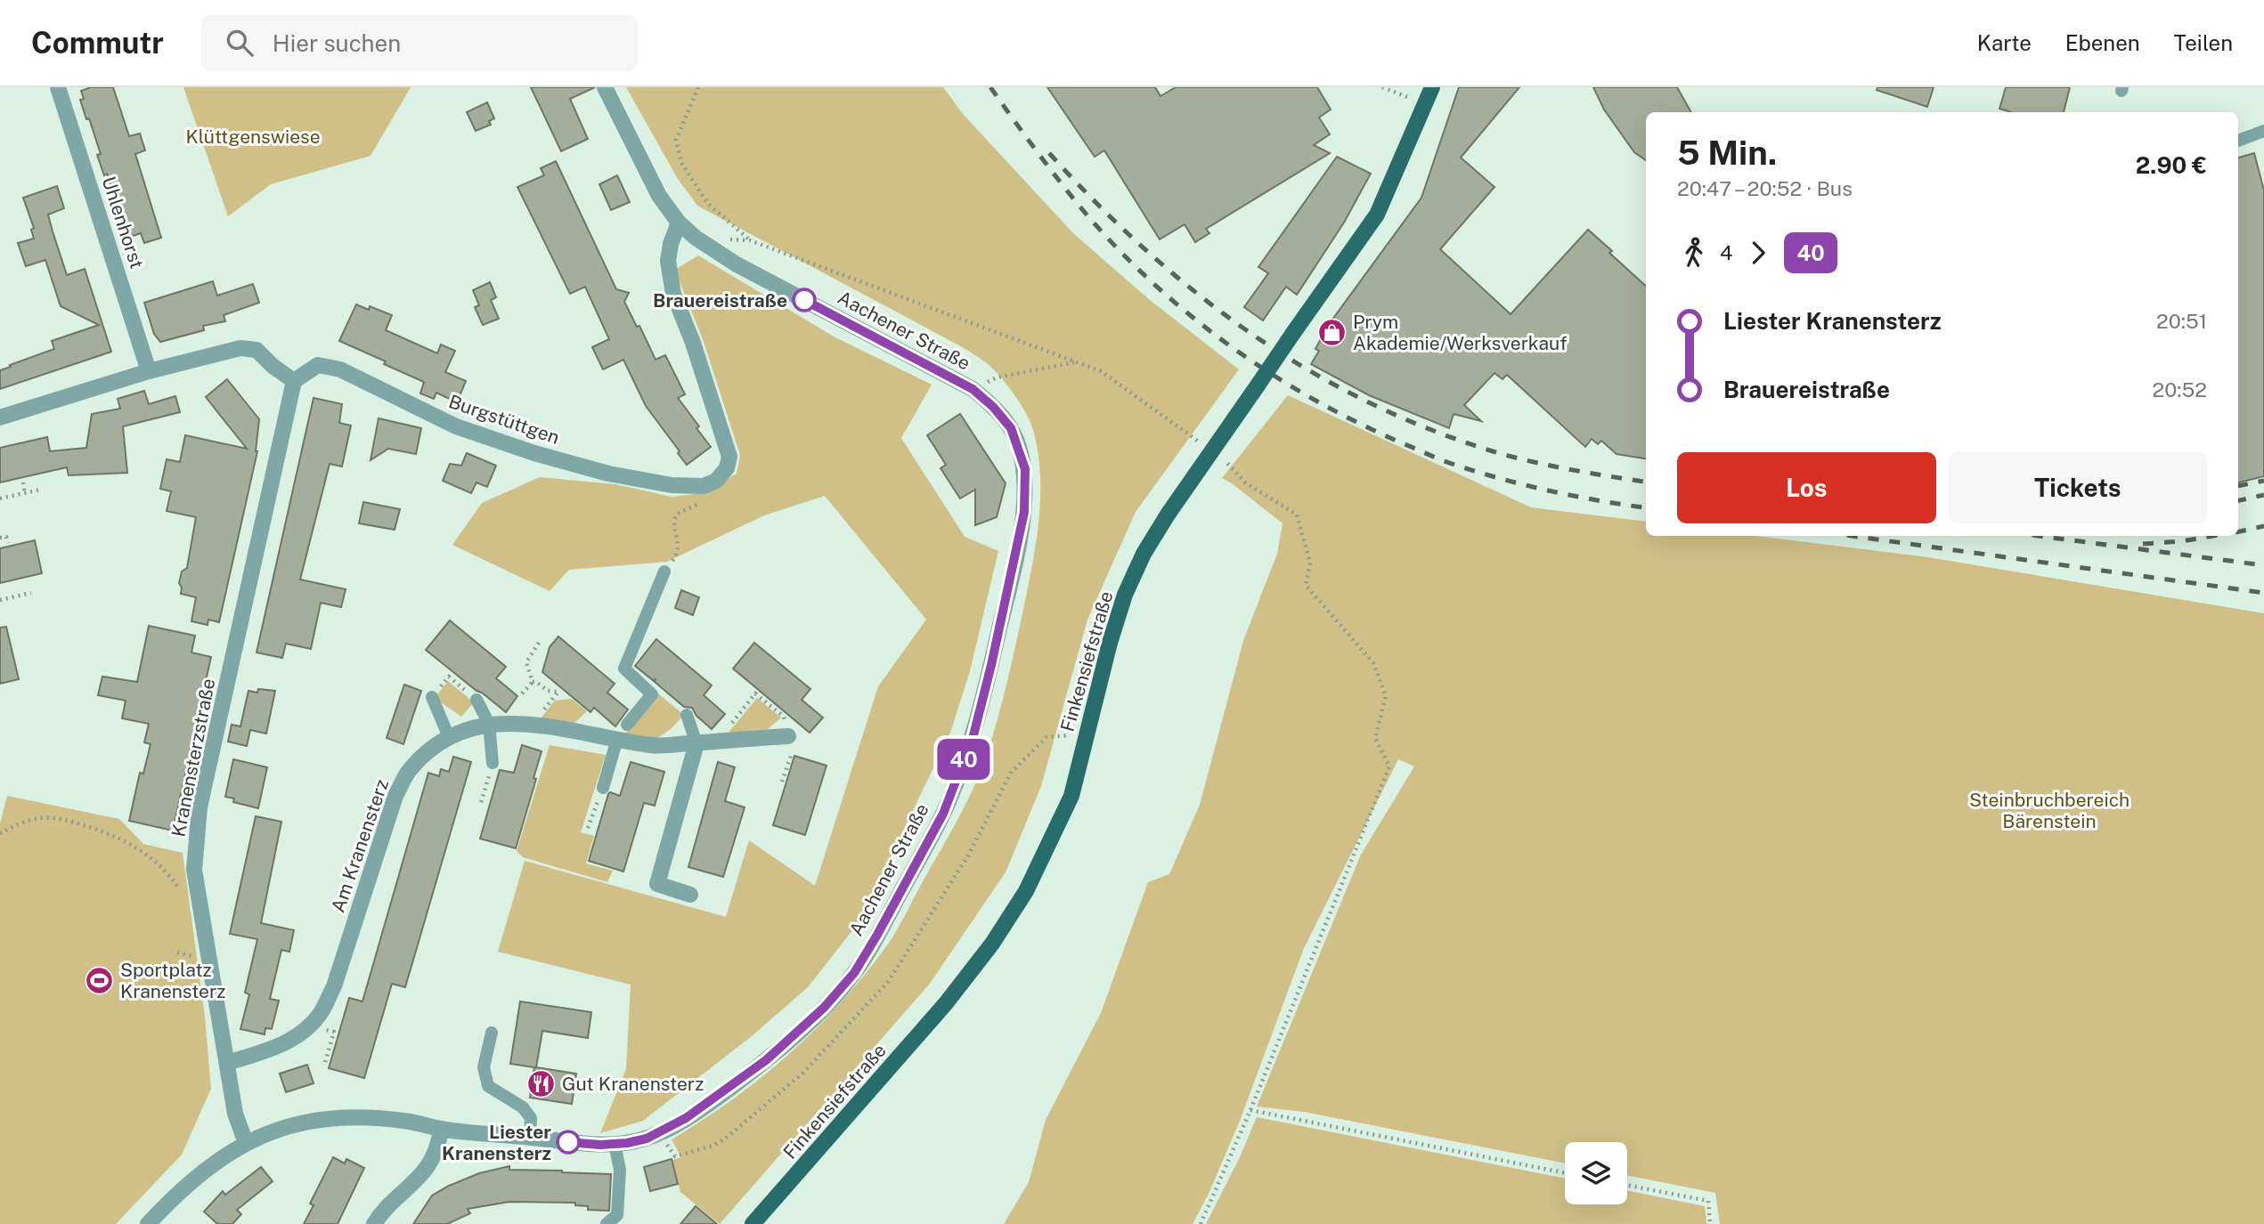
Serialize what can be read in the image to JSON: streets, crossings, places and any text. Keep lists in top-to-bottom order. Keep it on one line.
{"streets":{"main road":["Finkensiefstraße"],"street":["Uhlenhorst","Aachener Straße","Burgstüttgen","Kranensterzstraße","Am Kranensterz"]},"crossings":[["Aachener Straße","Burgstüttgen"],["Aachener Straße","Kranensterzstraße"],["Burgstüttgen","Kranensterzstraße"],["Kranensterzstraße","Am Kranensterz"]],"parks":["Klüttgenswiese","Steinbruchbereich Bärenstein"],"places":{"other":["Brauereistraße","Liester Kranensterz"],"shop":["Prym Akademie/Werksverkauf"],"sports":["Sportplatz Kranensterz"],"restaurant":["Gut Kranensterz"]},"lines":["bus line 40"],"page":{"header":"Commutr","search":"Hier suchen","nav":["Karte","Ebenen","Teilen"],"on_map":"40","heading":["5 Min.","20:47 – 20:52 · Bus","2.90 €"],"legs":["4","40"],"list":[{"name":"Liester Kranensterz","value":"20:51"},{"name":"Brauereistraße","value":"20:52"}],"buttons":["Los","Tickets"]}}
